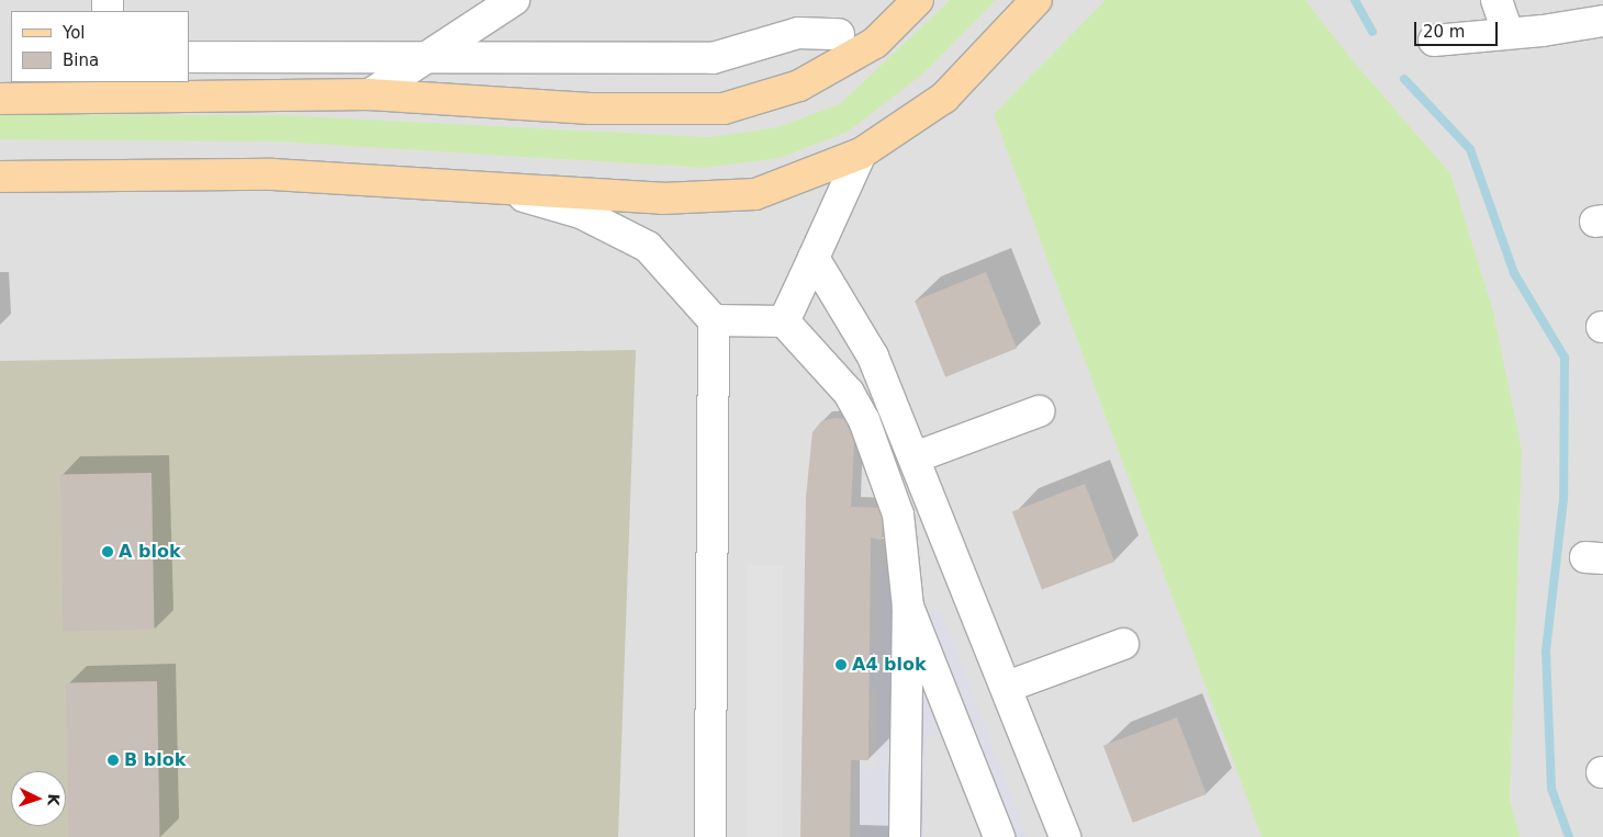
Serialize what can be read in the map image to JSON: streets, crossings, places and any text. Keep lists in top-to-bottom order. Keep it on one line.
{"places":["A blok","A4 blok","B blok"],"legend":["Yol","Bina"],"scale_bar":"20 m","north":"right"}
